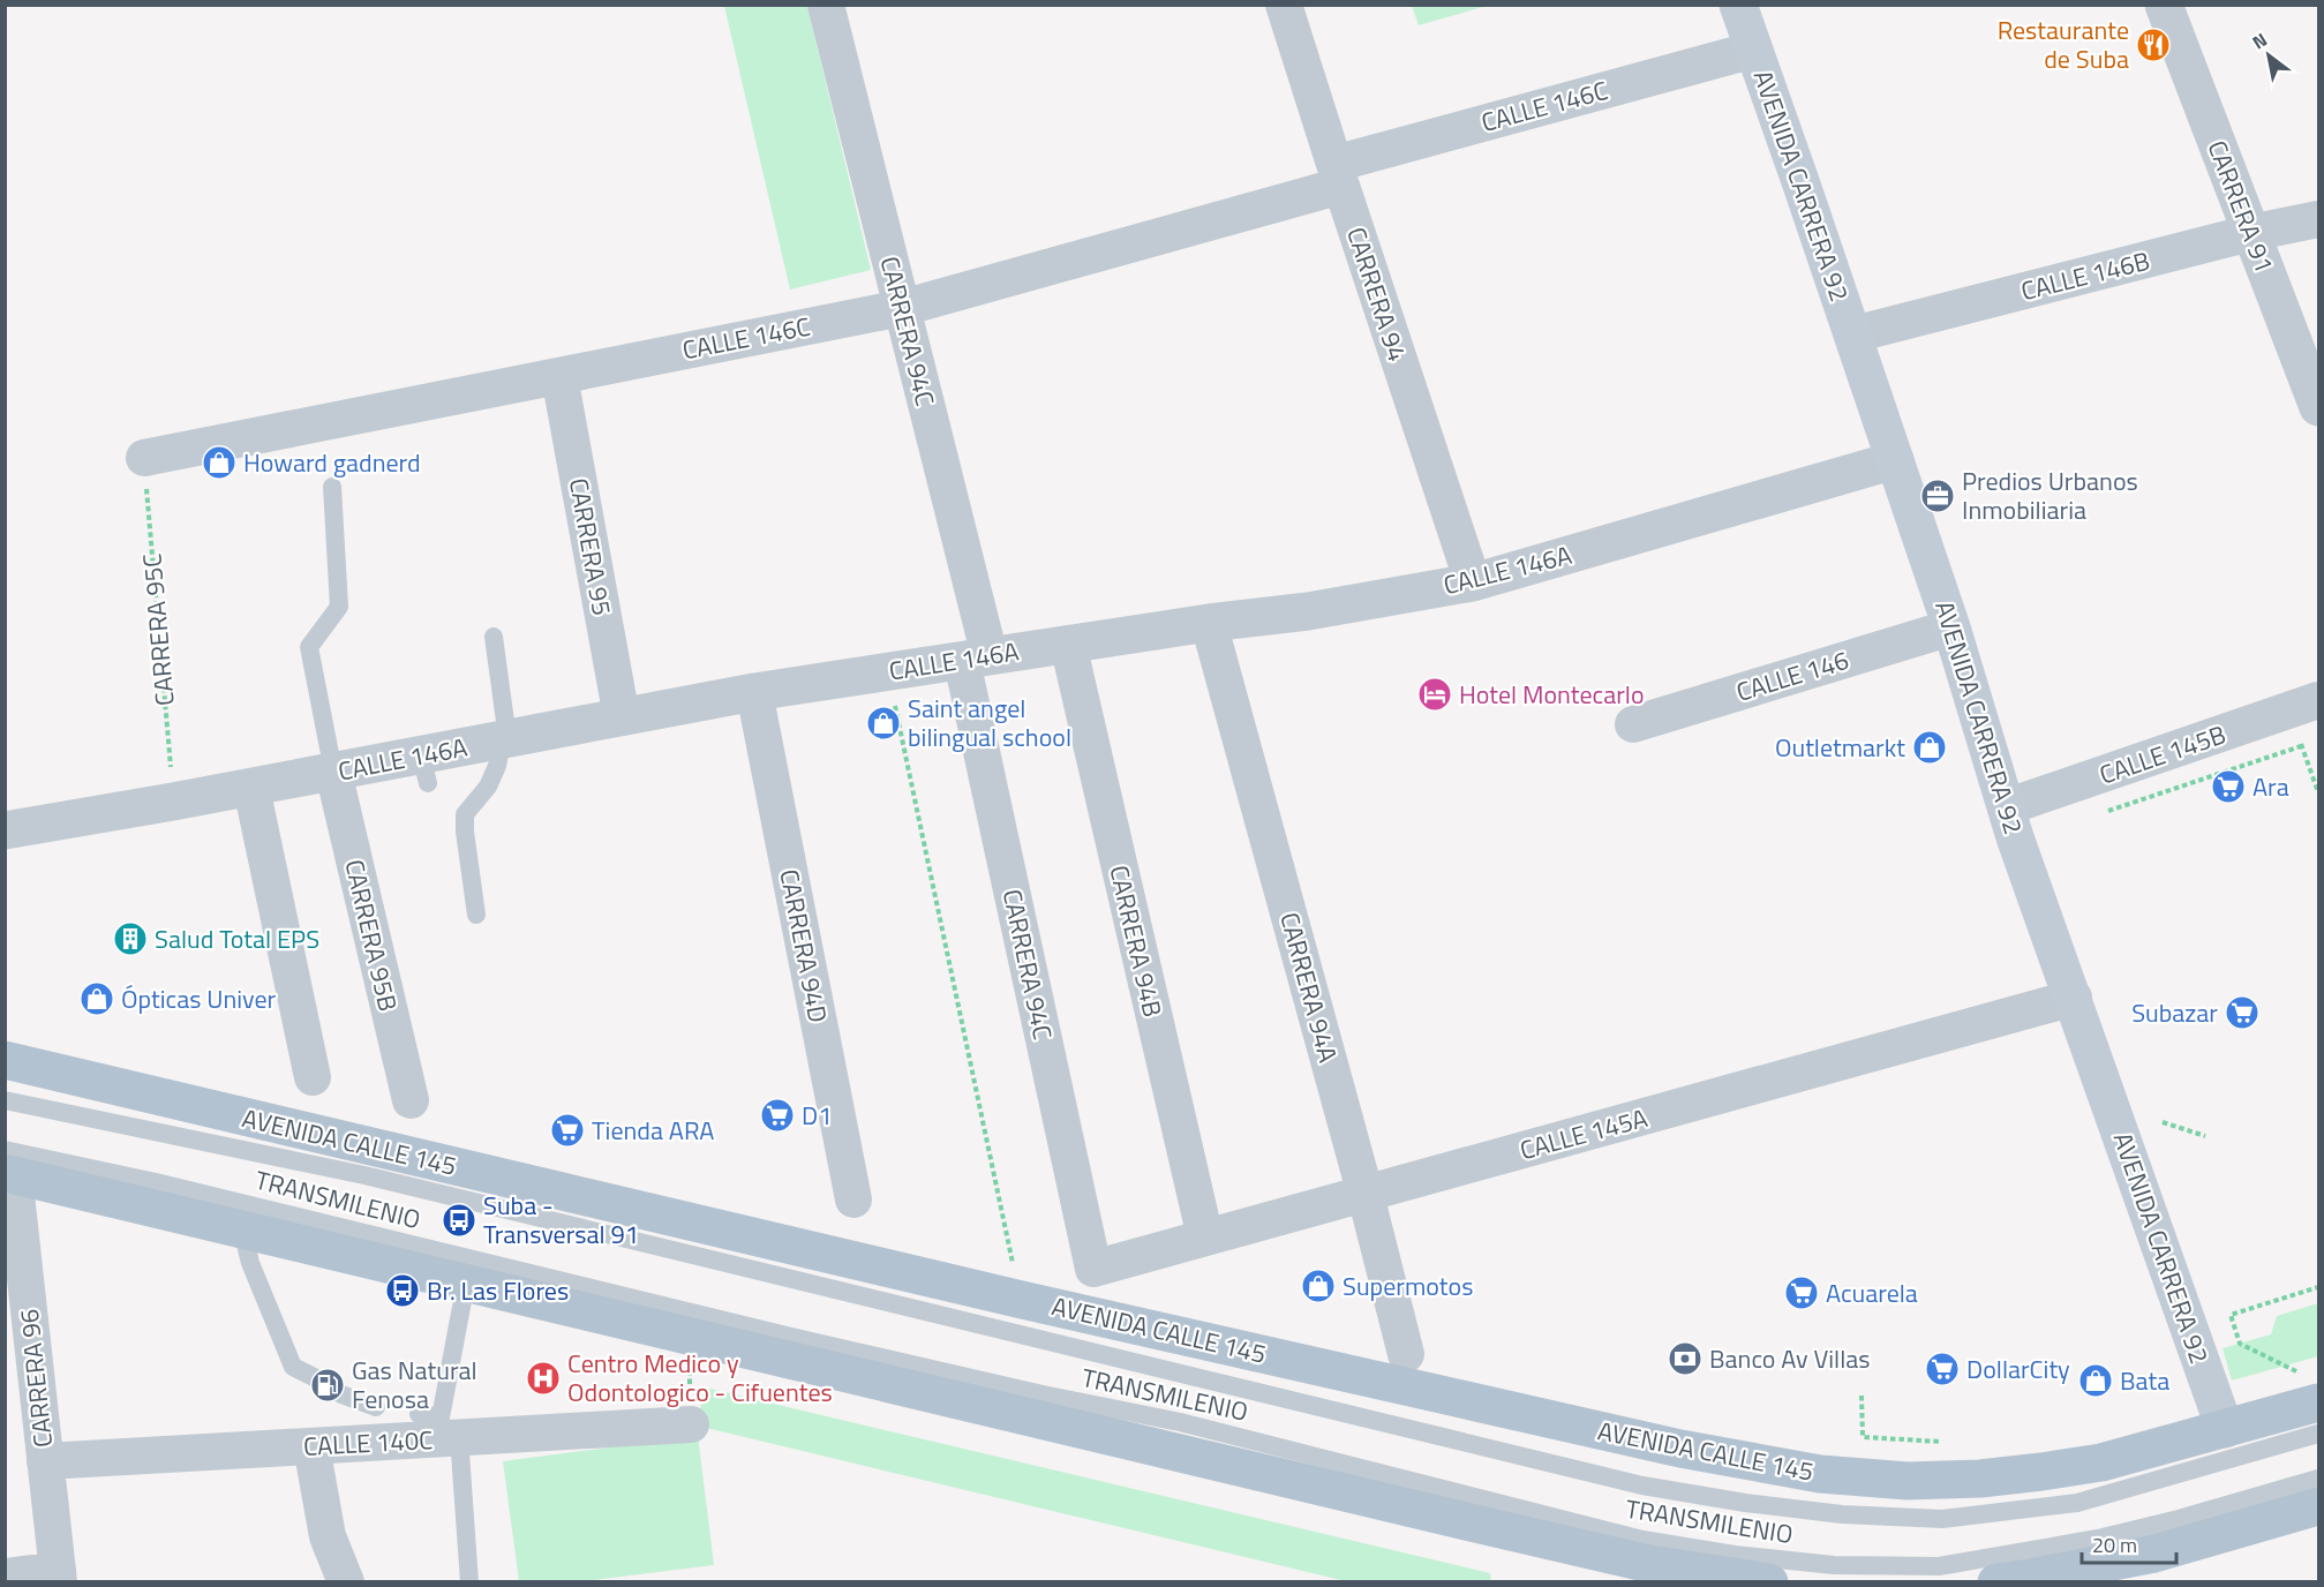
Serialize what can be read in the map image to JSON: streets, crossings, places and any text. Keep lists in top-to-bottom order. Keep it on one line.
{"streets":{"main road":["AVENIDA CARRERA 92","AVENIDA CALLE 145"],"street":["CALLE 146C","CARRERA 91","CALLE 146B","CARRERA 94","CARRERA 94C","CARRERA 95","CALLE 146A","CALLE 146","CALLE 145B","CARRERA 95B","CARRERA 94B","CARRERA 94D","CARRERA 94A","CALLE 145A","CARRERA 96","CALLE 140C"],"lane":["TRANSMILENIO"],"path":["CARRERA 95C"]},"crossings":[["CALLE 146C","AVENIDA CARRERA 92"],["CALLE 146C","CARRERA 94"],["CALLE 146C","CARRERA 94C"],["CALLE 146C","CARRERA 95"],["CALLE 146C","CARRERA 95C"],["AVENIDA CARRERA 92","CALLE 146B"],["AVENIDA CARRERA 92","CALLE 146A"],["AVENIDA CARRERA 92","CALLE 146"],["AVENIDA CARRERA 92","CALLE 145B"],["AVENIDA CARRERA 92","CALLE 145A"],["AVENIDA CARRERA 92","AVENIDA CALLE 145"],["CARRERA 91","CALLE 146B"],["CARRERA 94","CALLE 146A"],["CARRERA 94C","CALLE 146A"],["CARRERA 94C","CALLE 145A"],["CARRERA 95","CALLE 146A"],["CALLE 146A","CARRERA 95C"],["CALLE 146A","CARRERA 95B"],["CALLE 146A","CARRERA 94B"],["CALLE 146A","CARRERA 94D"],["CALLE 146A","CARRERA 94A"],["CARRERA 94B","CALLE 145A"],["CARRERA 94A","CALLE 145A"],["TRANSMILENIO","CARRERA 96"],["CARRERA 96","CALLE 140C"]],"places":{"restaurant":["Restaurante de Suba"],"shop":["Howard gadnerd","Saint angel bilingual school","Outletmarkt","Ópticas Univer","Supermotos","Bata"],"office":["Predios Urbanos Inmobiliaria"],"hotel":["Hotel Montecarlo"],"supermarket":["Ara","Subazar","D1","Tienda ARA","Acuarela","DollarCity"],"building":["Salud Total EPS"],"bus stop":["Suba - Transversal 91","Br. Las Flores"],"bank":["Banco Av Villas"],"hospital":["Centro Medico y Odontologico - Cifuentes"],"fuel station":["Gas Natural Fenosa"]},"scale_bar":"20 m","north":"top left"}
